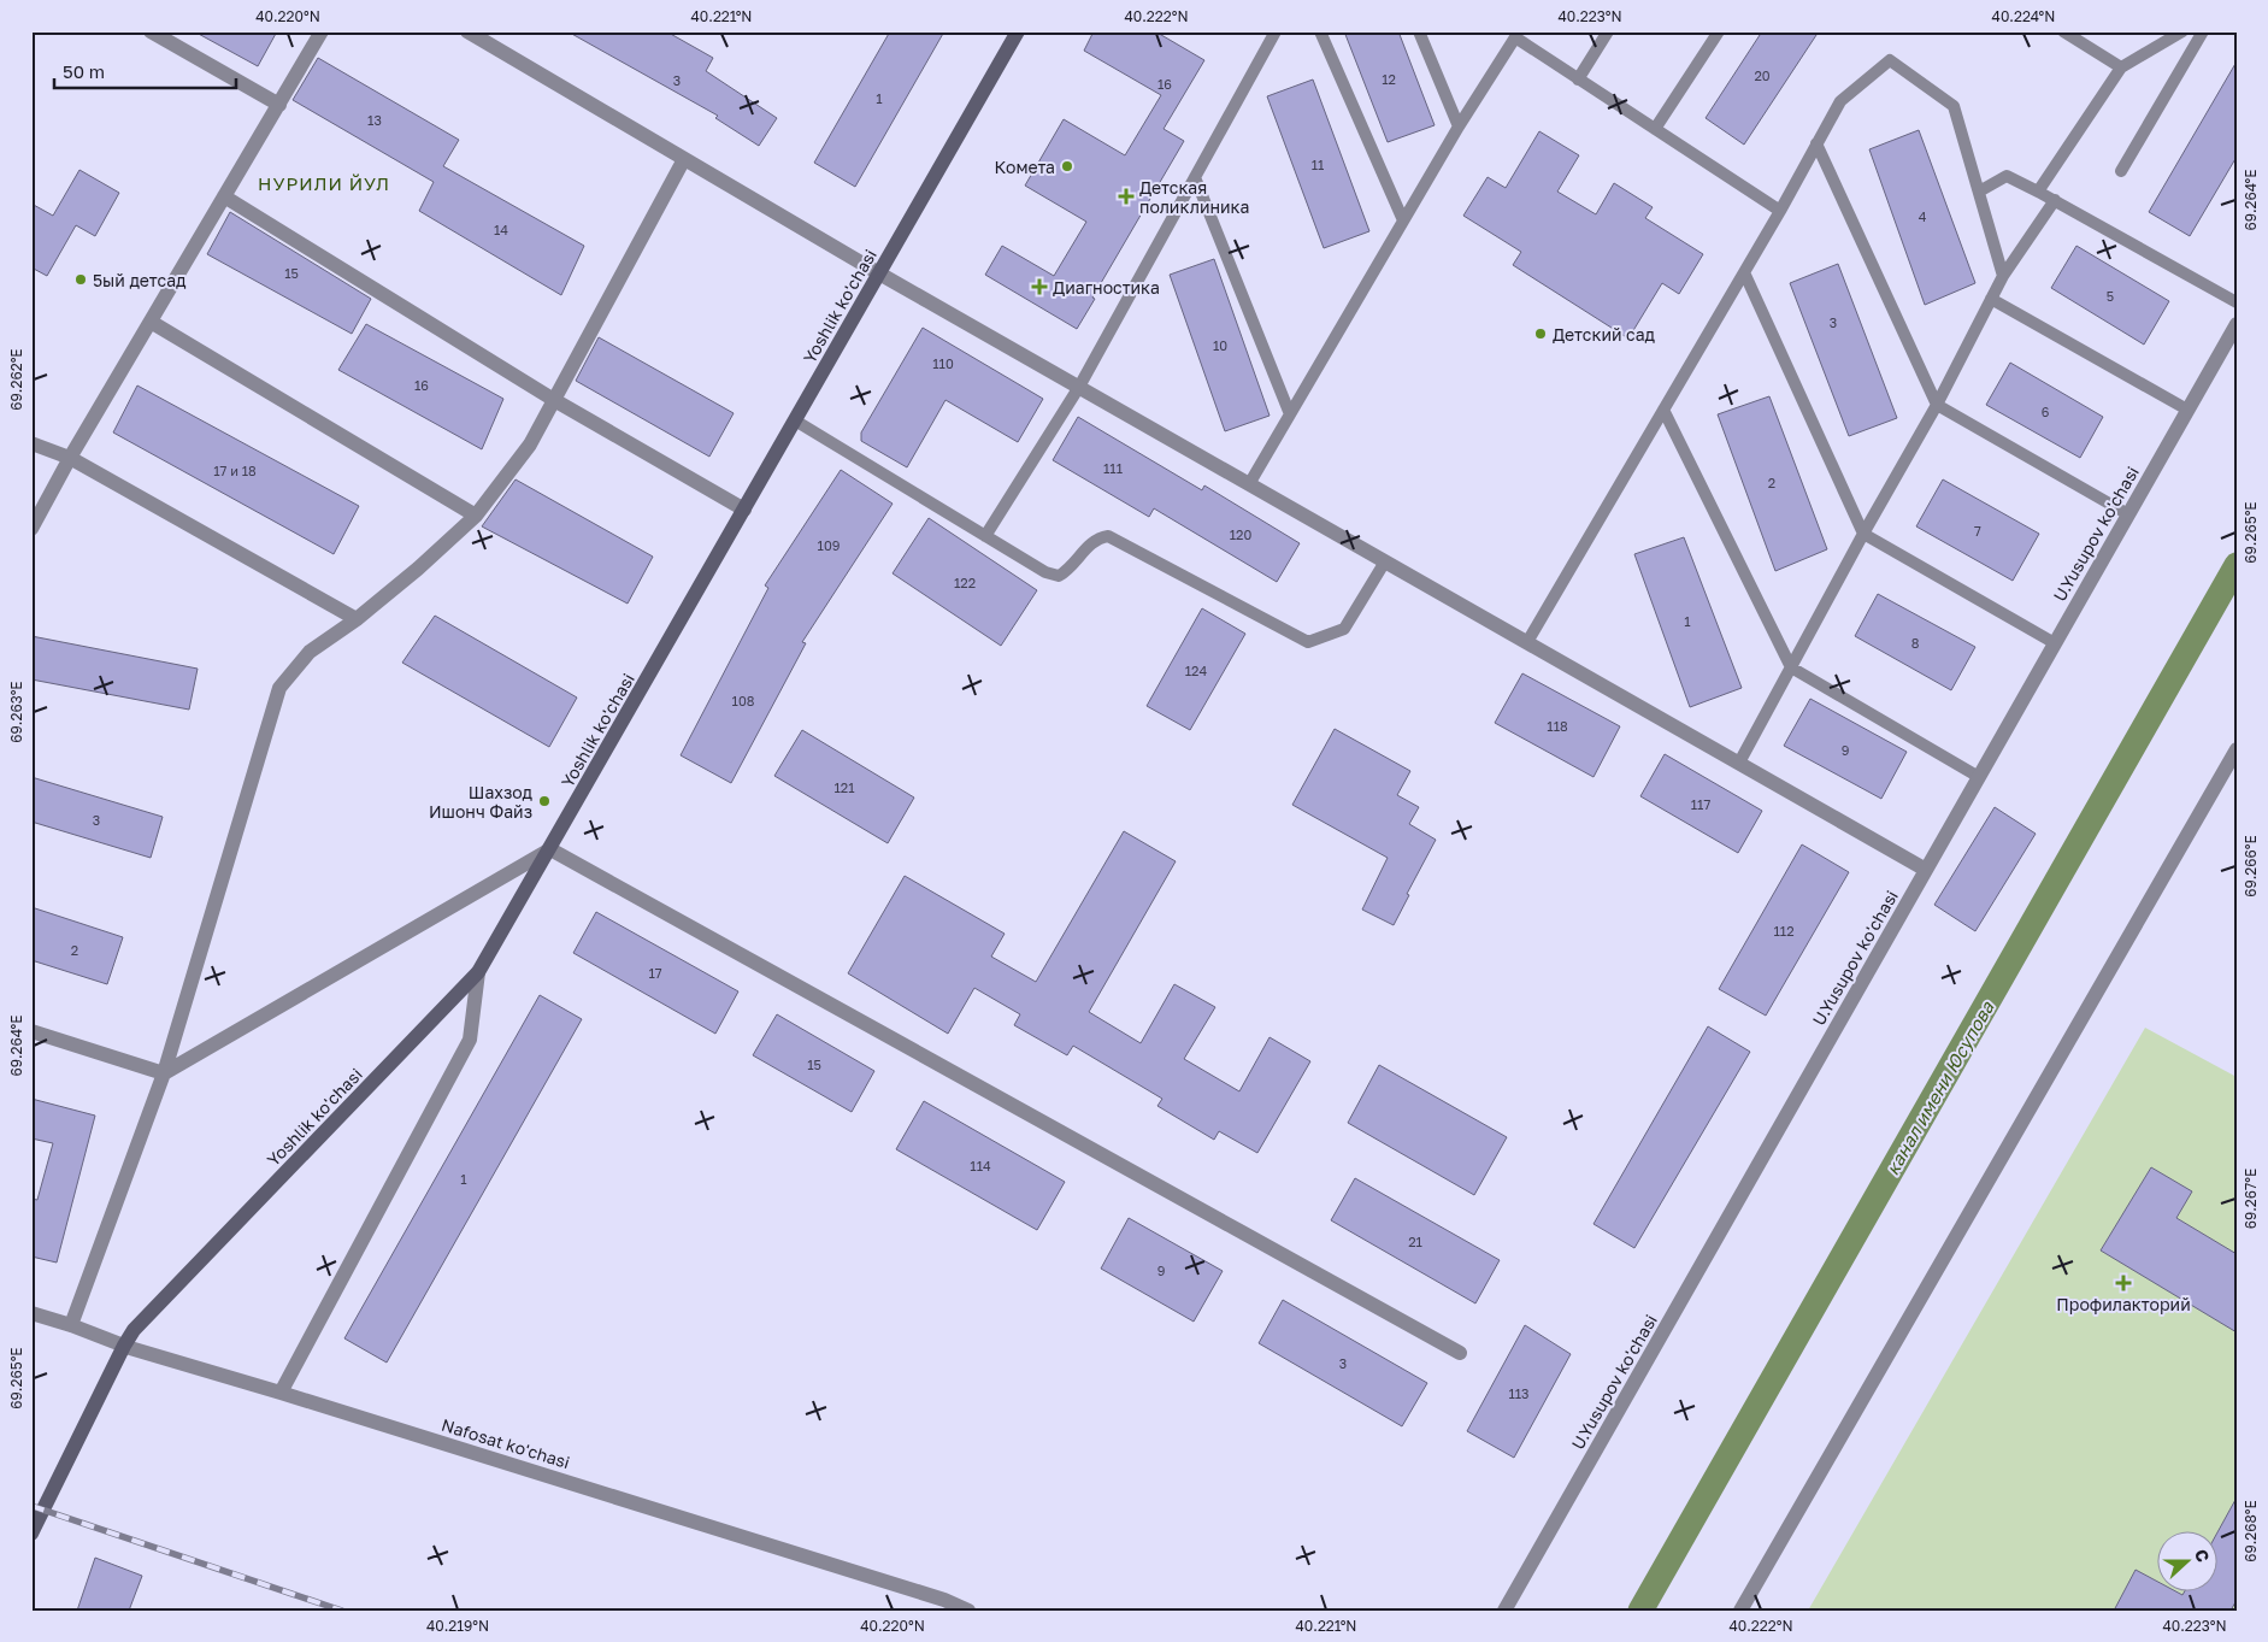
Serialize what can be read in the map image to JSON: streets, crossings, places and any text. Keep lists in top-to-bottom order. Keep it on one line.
{"streets":{"street":["Yoshlik ko'chasi","U.Yusupov ko'chasi","Nafosat ko'chasi"]},"crossings":[["Yoshlik ko'chasi","Nafosat ko'chasi"]],"districts":["НУРИЛИ ЙУЛ"],"water":["канал имени Юсупова"],"places":{"other":["Комета","5ый детсад","Детский сад","Шахзод Ишонч Файз"],"health":["Детская поликлиника","Диагностика","Профилакторий"]},"house_numbers":["20","12","3","16","1","13","11","4","14","15","5","3","10","110","16","6","111","17 и 18","2","7","120","109","122","1","8","124","108","118","9","121","117","3","112","2","17","15","114","1","21","9","3","113"],"scale_bar":"50 m","north":"right","coordinates":["40.220°N","40.221°N","40.222°N","40.223°N","40.224°N","69.264°E","69.262°E","69.265°E","69.263°E","69.266°E","69.267°E","69.268°E","40.219°N"]}
